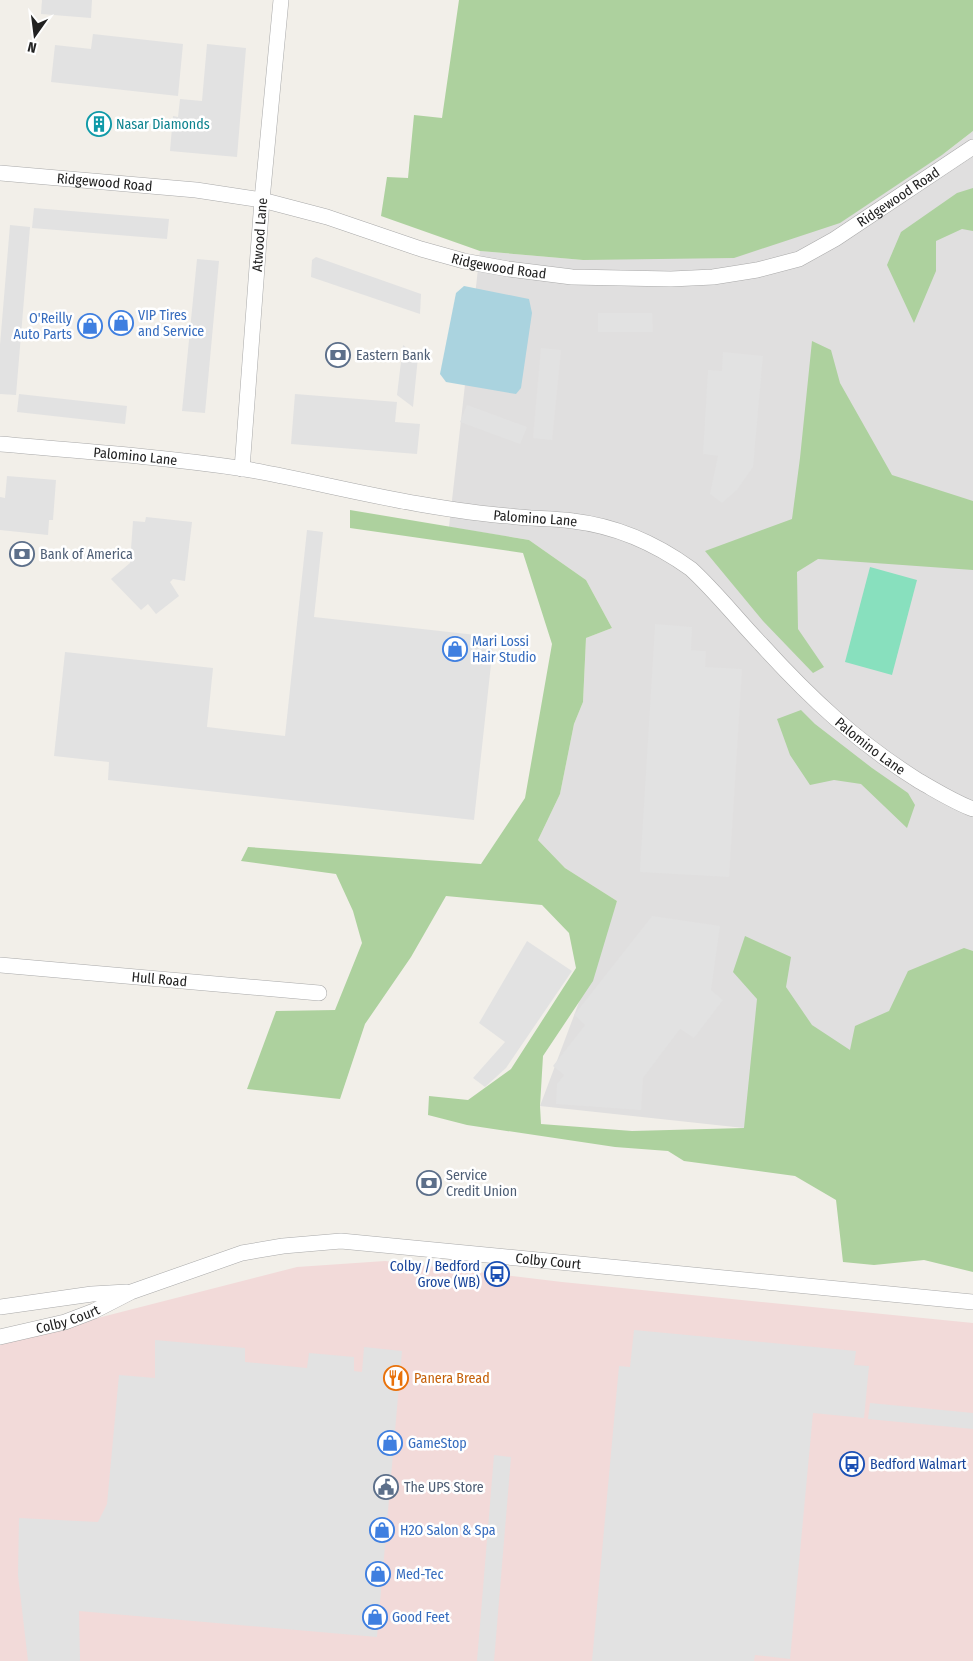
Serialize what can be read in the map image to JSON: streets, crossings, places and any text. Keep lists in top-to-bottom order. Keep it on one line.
{"streets":{"street":["Ridgewood Road","Atwood Lane","Palomino Lane","Hull Road","Colby Court"]},"crossings":[["Ridgewood Road","Atwood Lane"],["Atwood Lane","Palomino Lane"]],"places":{"building":["Nasar Diamonds"],"shop":["VIP Tires and Service","O'Reilly Auto Parts","Mari Lossi Hair Studio","GameStop","H2O Salon & Spa","Med-Tec","Good Feet"],"bank":["Eastern Bank","Bank of America","Service Credit Union"],"bus stop":["Colby / Bedford Grove (WB)","Bedford Walmart"],"restaurant":["Panera Bread"],"public building":["The UPS Store"]},"north":"bottom"}
